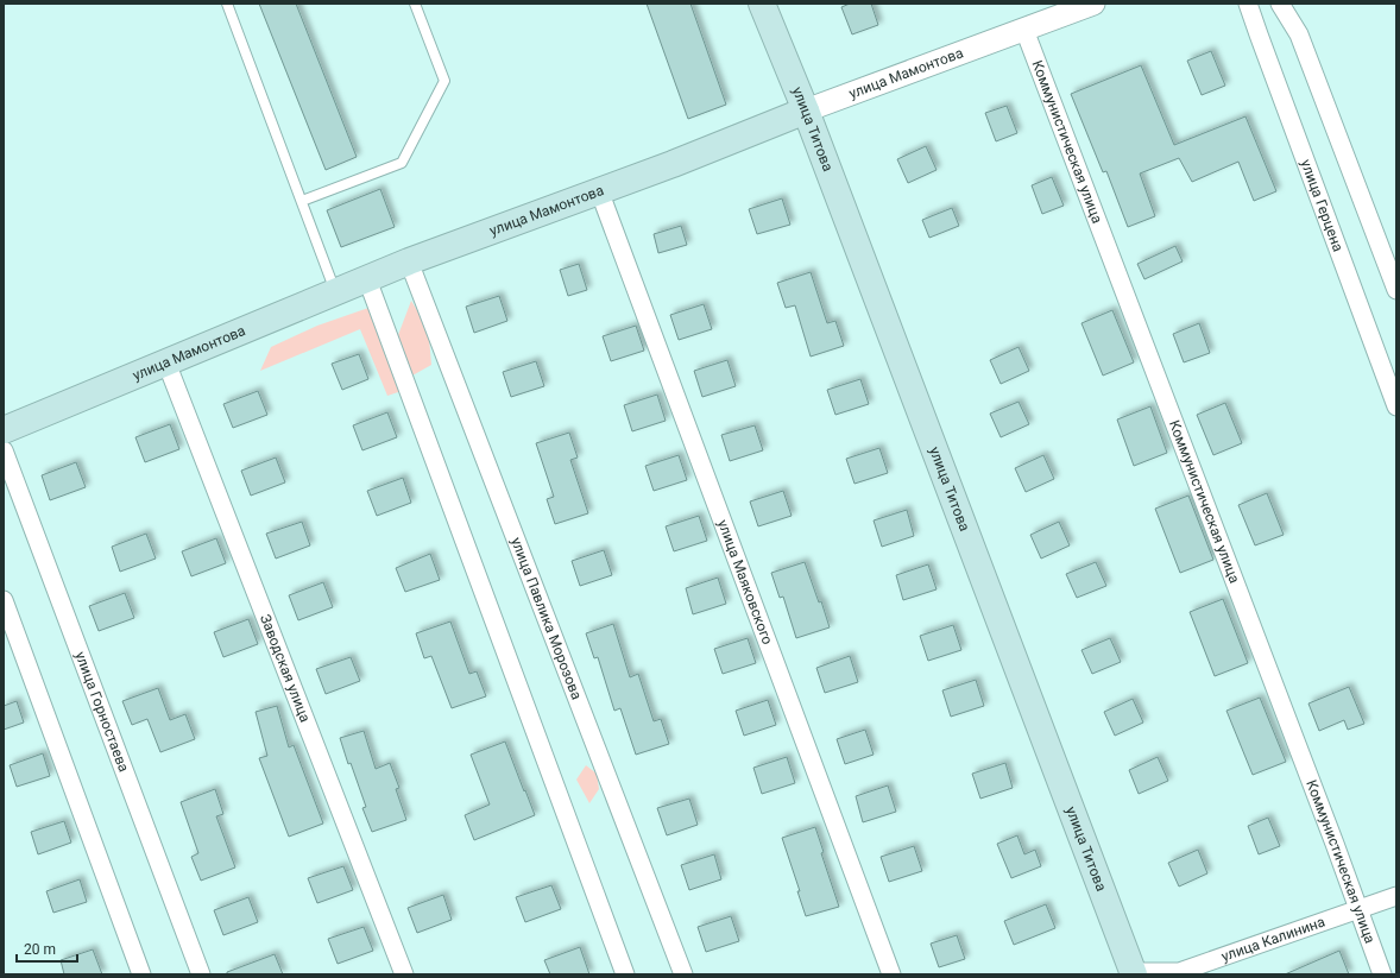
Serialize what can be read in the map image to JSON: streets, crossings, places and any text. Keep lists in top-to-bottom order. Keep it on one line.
{"streets":{"main road":["улица Мамонтова","улица Титова"],"street":["Коммунистическая улица","улица Герцена","улица Маяковского","улица Павлика Морозова","Заводская улица","улица Горностаева","улица Калинина"]},"crossings":[["улица Мамонтова","улица Титова"],["улица Мамонтова","Коммунистическая улица"],["улица Мамонтова","улица Маяковского"],["улица Мамонтова","улица Павлика Морозова"],["улица Мамонтова","Заводская улица"],["улица Титова","улица Калинина"],["Коммунистическая улица","улица Калинина"]],"scale_bar":"20 m"}
